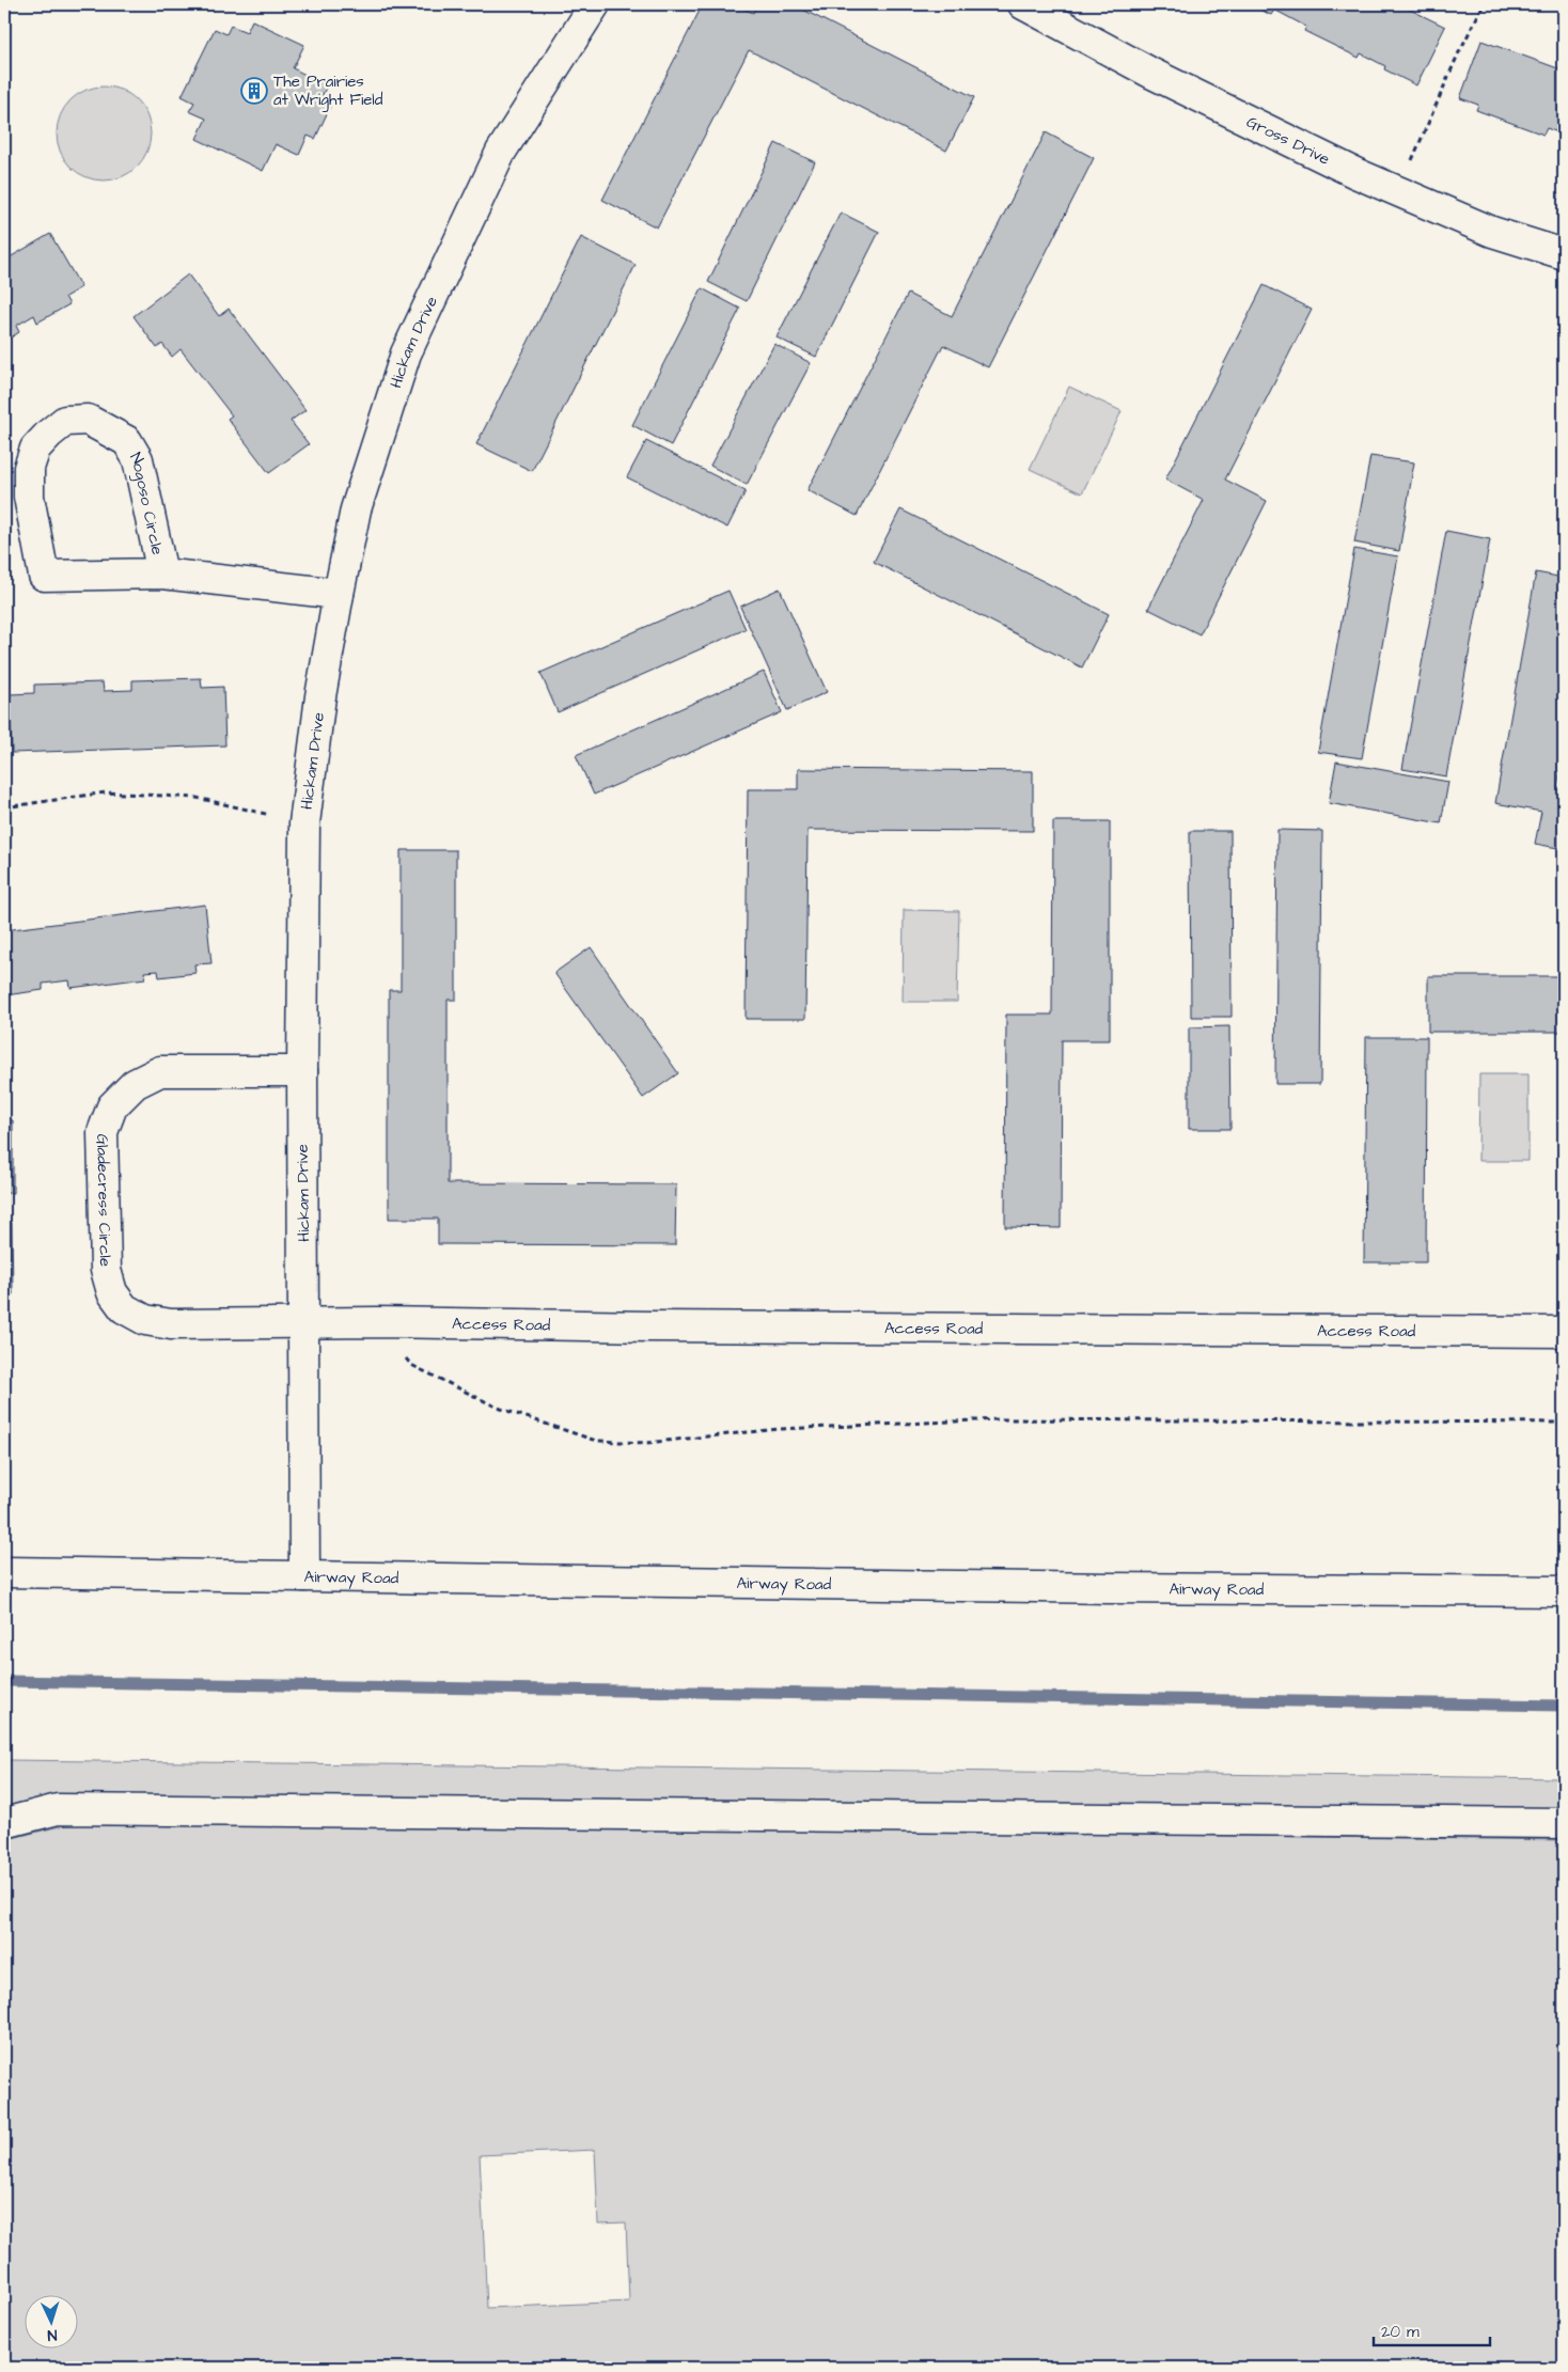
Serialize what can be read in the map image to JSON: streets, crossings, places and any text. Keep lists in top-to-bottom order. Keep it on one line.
{"streets":{"street":["Gross Drive","Hickam Drive","Nogoso Circle","Gladecress Circle","Access Road","Airway Road"]},"crossings":[["Hickam Drive","Nogoso Circle"],["Hickam Drive","Gladecress Circle"],["Hickam Drive","Access Road"],["Hickam Drive","Airway Road"],["Gladecress Circle","Access Road"]],"places":{"building":["The Prairies at Wright Field"]},"scale_bar":"20 m","north":"bottom"}
